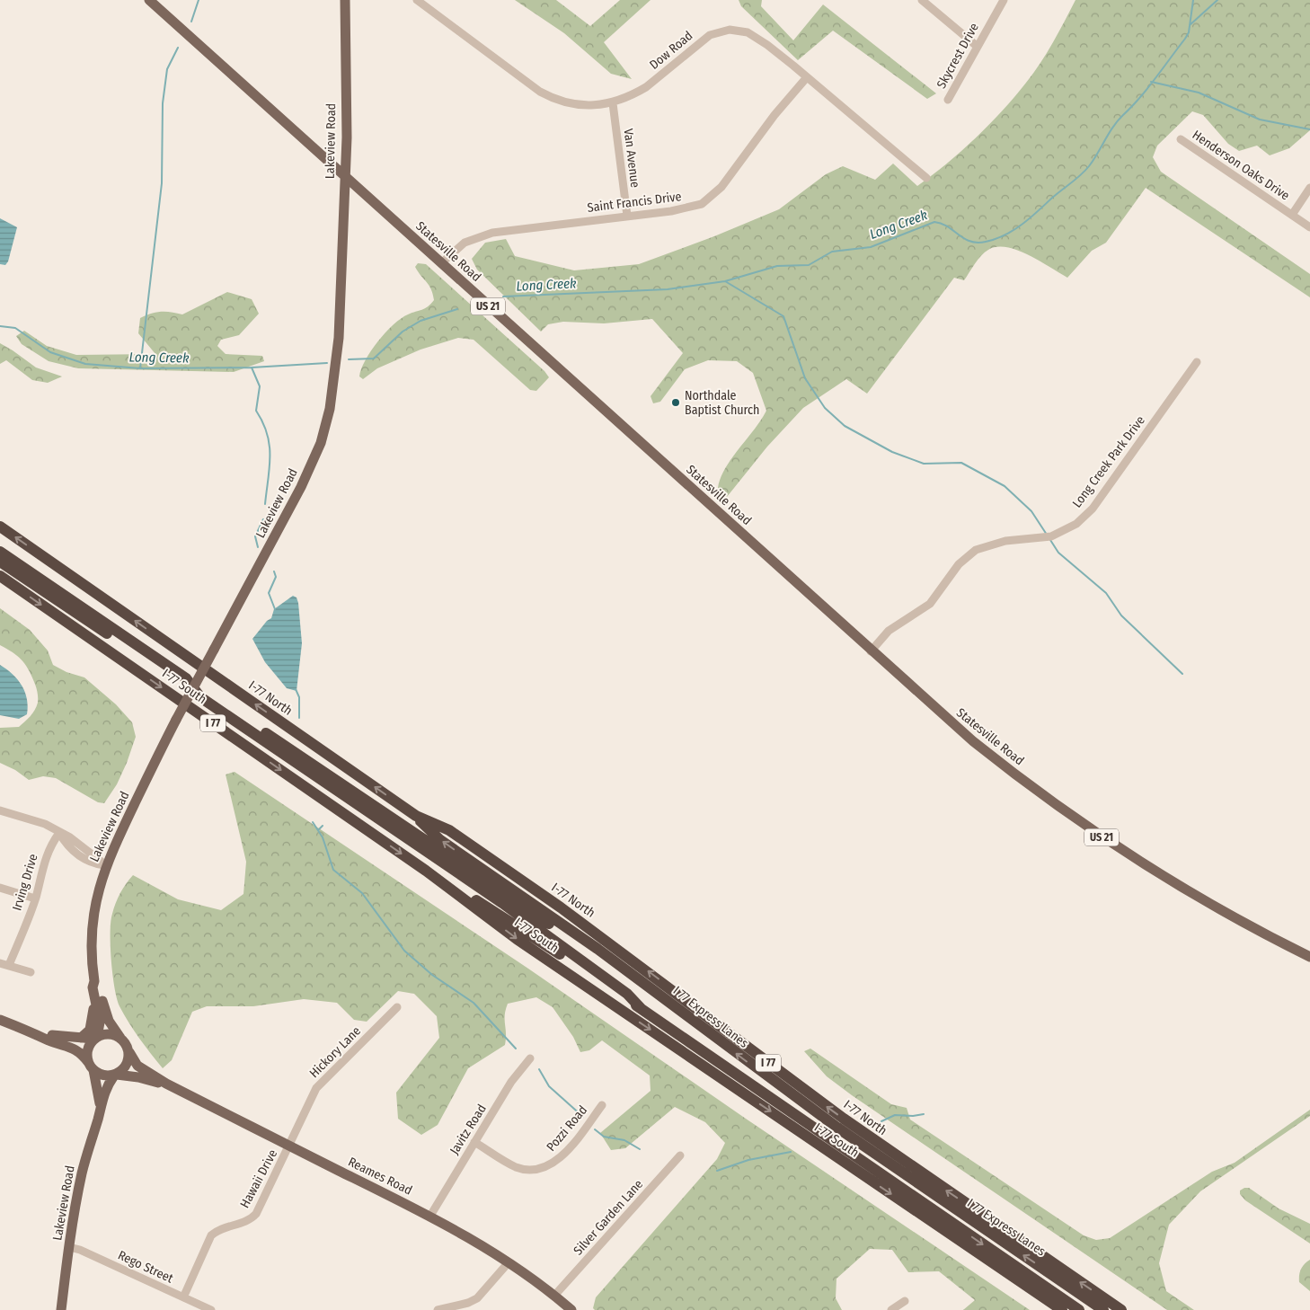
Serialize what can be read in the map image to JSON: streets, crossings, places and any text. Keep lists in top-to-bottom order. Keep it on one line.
{"streets":{"highway":["I-77 South","I-77 North","I 77","I 77 Express Lanes"],"main road":["Lakeview Road","Statesville Road","US 21","Reames Road"],"street":["Dow Road","Skycrest Drive","Van Avenue","Henderson Oaks Drive","Saint Francis Drive","Long Creek Park Drive","Irving Drive","Hickory Lane","Pozzi Road","Javitz Road","Hawaii Drive","Silver Garden Lane","Rego Street"]},"crossings":[["Dow Road","Van Avenue"],["Dow Road","Saint Francis Drive"],["Lakeview Road","Statesville Road"],["Lakeview Road","Reames Road"],["Lakeview Road","Rego Street"],["Van Avenue","Saint Francis Drive"],["Saint Francis Drive","Statesville Road"],["Statesville Road","Long Creek Park Drive"],["I-77 South","I 77"],["I-77 North","I 77 Express Lanes"],["Hickory Lane","Reames Road"],["Hickory Lane","Hawaii Drive"],["Pozzi Road","Javitz Road"],["Javitz Road","Reames Road"],["Reames Road","Hawaii Drive"],["Reames Road","Silver Garden Lane"],["Hawaii Drive","Rego Street"]],"water":["Long Creek"],"places":["Northdale Baptist Church"]}
